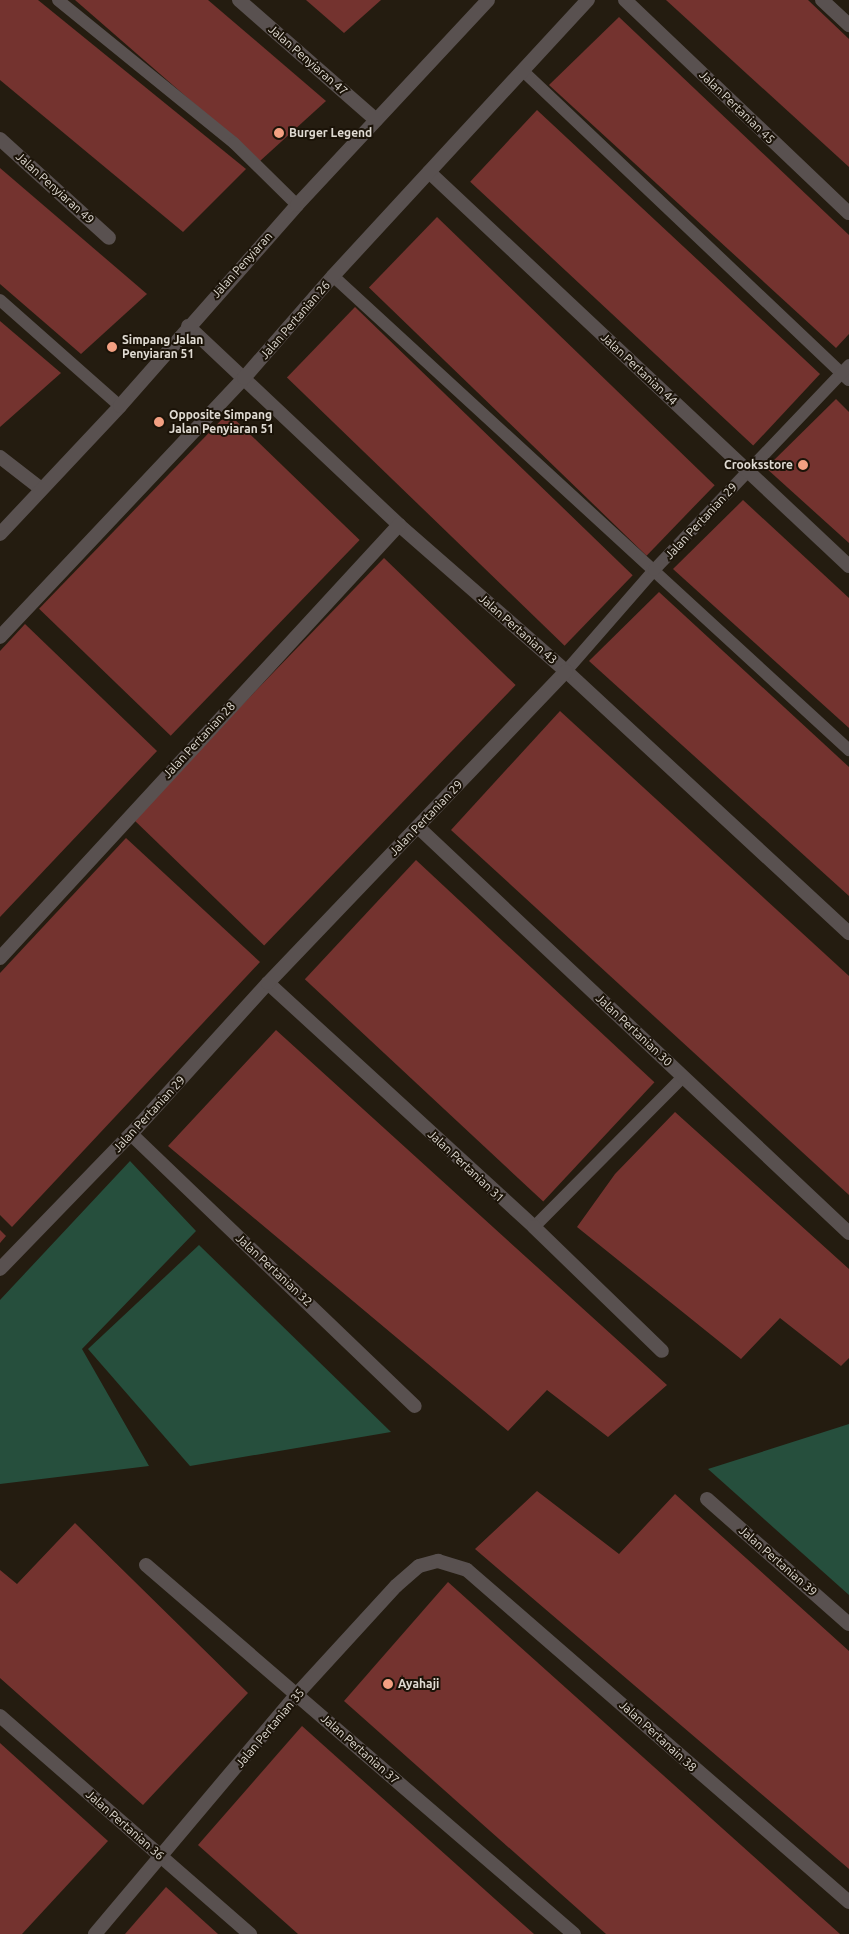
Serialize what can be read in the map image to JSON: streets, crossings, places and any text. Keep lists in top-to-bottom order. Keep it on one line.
{"streets":{"street":["Jalan Penyiaran 47","Jalan Pertanian 45","Jalan Penyiaran 49","Jalan Penyiaran","Jalan Pertanian 26","Jalan Pertanian 44","Jalan Pertanian 29","Jalan Pertanian 43","Jalan Pertanian 28","Jalan Pertanian 30","Jalan Pertanian 31","Jalan Pertanian 32","Jalan Pertanian 39","Jalan Pertanian 35","Jalan Pertanain 38","Jalan Pertanian 37","Jalan Pertanian 36"]},"crossings":[["Jalan Penyiaran 47","Jalan Penyiaran"],["Jalan Penyiaran","Jalan Pertanian 43"],["Jalan Pertanian 26","Jalan Pertanian 44"],["Jalan Pertanian 26","Jalan Pertanian 43"],["Jalan Pertanian 44","Jalan Pertanian 29"],["Jalan Pertanian 29","Jalan Pertanian 43"],["Jalan Pertanian 29","Jalan Pertanian 30"],["Jalan Pertanian 29","Jalan Pertanian 31"],["Jalan Pertanian 29","Jalan Pertanian 32"],["Jalan Pertanian 43","Jalan Pertanian 28"],["Jalan Pertanian 35","Jalan Pertanain 38"],["Jalan Pertanian 35","Jalan Pertanian 37"],["Jalan Pertanian 35","Jalan Pertanian 36"]],"places":["Burger Legend","Simpang Jalan Penyiaran 51","Opposite Simpang Jalan Penyiaran 51","Crooksstore","Ayahaji"]}
